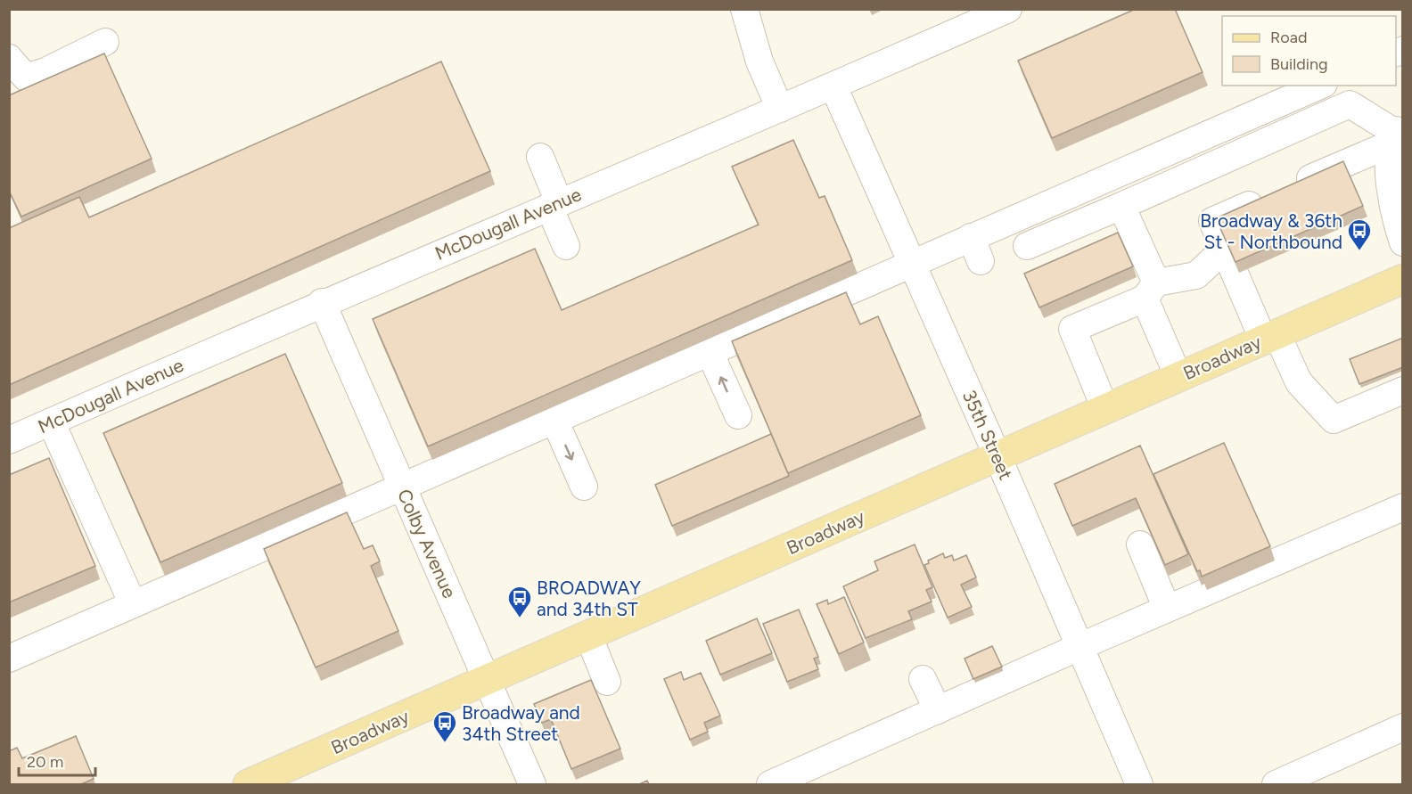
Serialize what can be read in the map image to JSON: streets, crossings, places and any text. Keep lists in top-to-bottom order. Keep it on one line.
{"streets":{"main road":["Broadway"],"street":["McDougall Avenue","35th Street","Colby Avenue"]},"crossings":[["McDougall Avenue","35th Street"],["McDougall Avenue","Colby Avenue"],["Broadway","35th Street"],["Broadway","Colby Avenue"]],"places":{"bus stop":["Broadway & 36th St - Northbound","BROADWAY and 34th ST","Broadway and 34th Street"]},"legend":["Road","Building"],"scale_bar":"20 m"}
